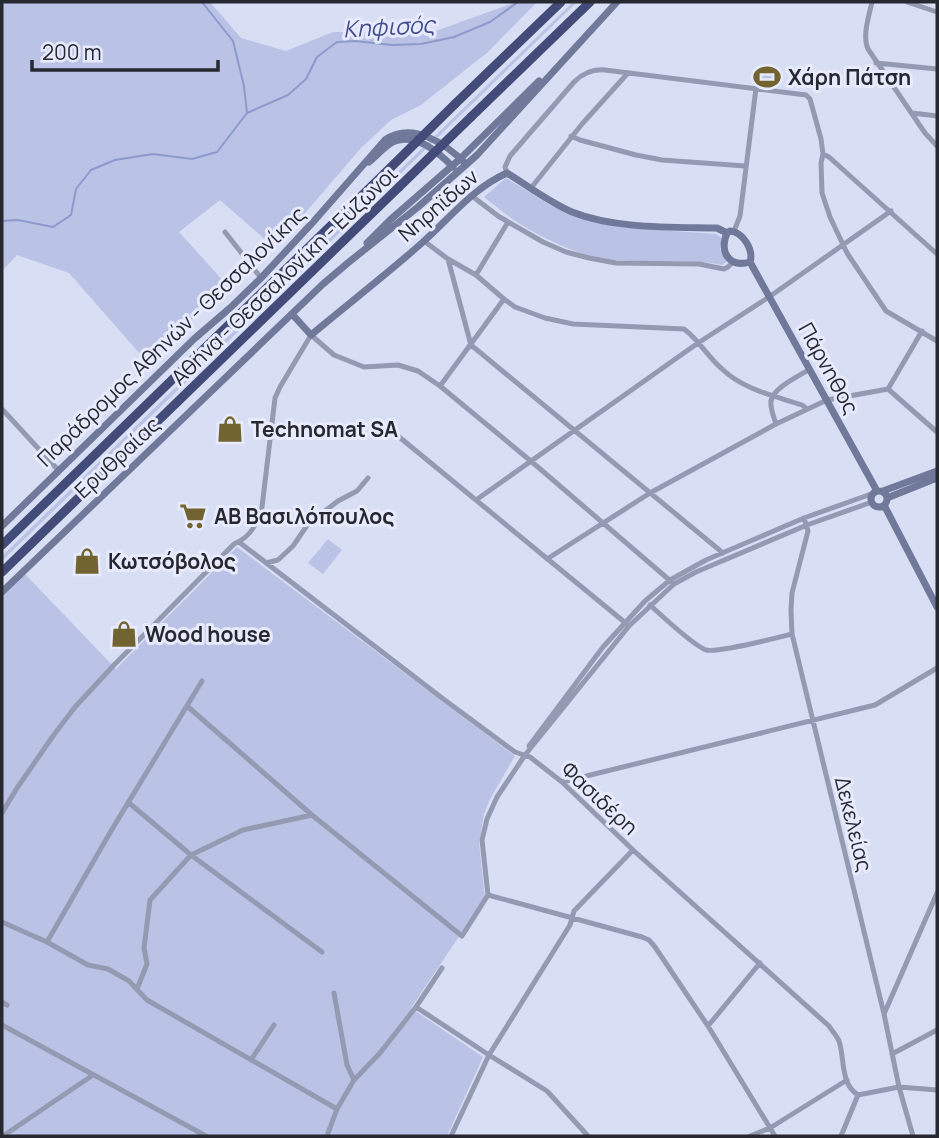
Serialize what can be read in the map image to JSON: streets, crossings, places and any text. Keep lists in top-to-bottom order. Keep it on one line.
{"streets":{"highway":["Αθήνα - Θεσσαλονίκη - Εύζωνοι"],"main road":["Νηρηϊδων","Παράδρομος Αθηνών - Θεσσαλονίκης","Πάρνηθος","Ερυθραίας"],"street":["Φασιδέρη","Δεκελείας"]},"crossings":[["Νηρηϊδων","Πάρνηθος"],["Παράδρομος Αθηνών - Θεσσαλονίκης","Ερυθραίας"]],"water":["Κηφισός"],"places":{"sports":["Χάρη Πάτση"],"shop":["Technomat SA","Κωτσόβολος","Wood house"],"supermarket":["ΑΒ Βασιλόπουλος"]},"scale_bar":"200 m"}
